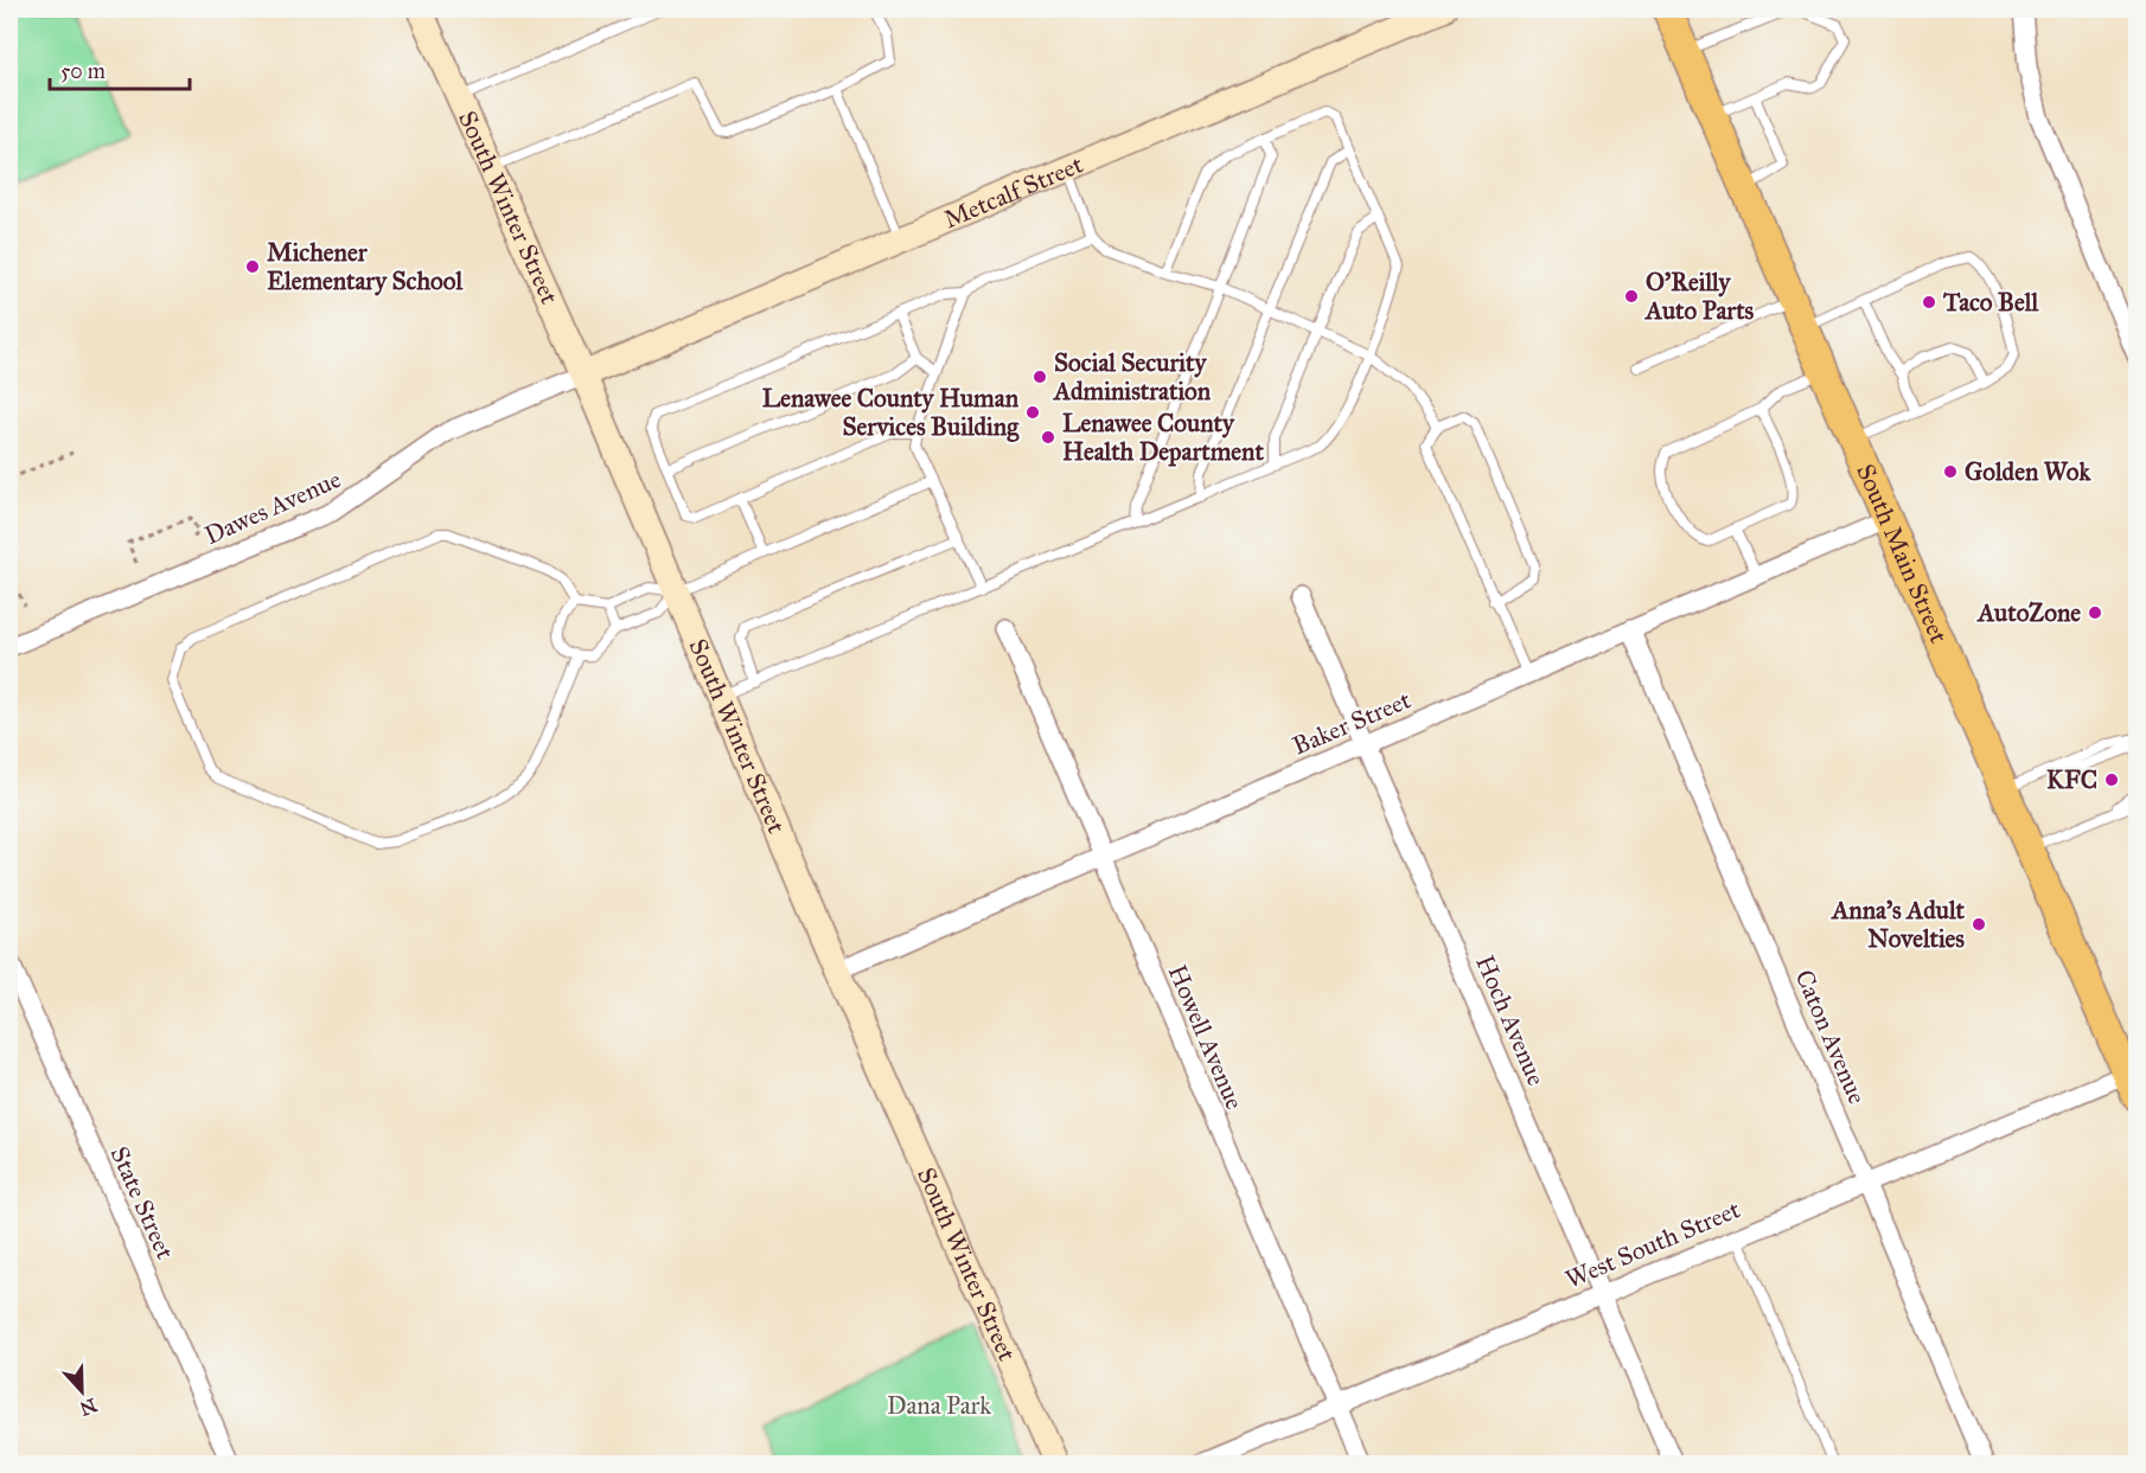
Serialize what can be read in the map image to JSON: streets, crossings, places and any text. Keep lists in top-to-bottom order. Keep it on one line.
{"streets":{"main road":["South Main Street"],"street":["Metcalf Street","South Winter Street","Dawes Avenue","Baker Street","Hoch Avenue","Howell Avenue","Caton Avenue","State Street","West South Street"]},"crossings":[["Metcalf Street","South Winter Street"],["Metcalf Street","Dawes Avenue"],["South Winter Street","Dawes Avenue"],["South Winter Street","Baker Street"],["South Main Street","Baker Street"],["South Main Street","West South Street"],["Baker Street","Hoch Avenue"],["Baker Street","Howell Avenue"],["Baker Street","Caton Avenue"],["Hoch Avenue","West South Street"],["Howell Avenue","West South Street"],["Caton Avenue","West South Street"]],"parks":["Dana Park"],"places":["Michener Elementary School","O'Reilly Auto Parts","Taco Bell","Social Security Administration","Lenawee County Human Services Building","Lenawee County Health Department","Golden Wok","AutoZone","KFC","Anna's Adult Novelties"],"scale_bar":"50 m","north":"bottom"}
